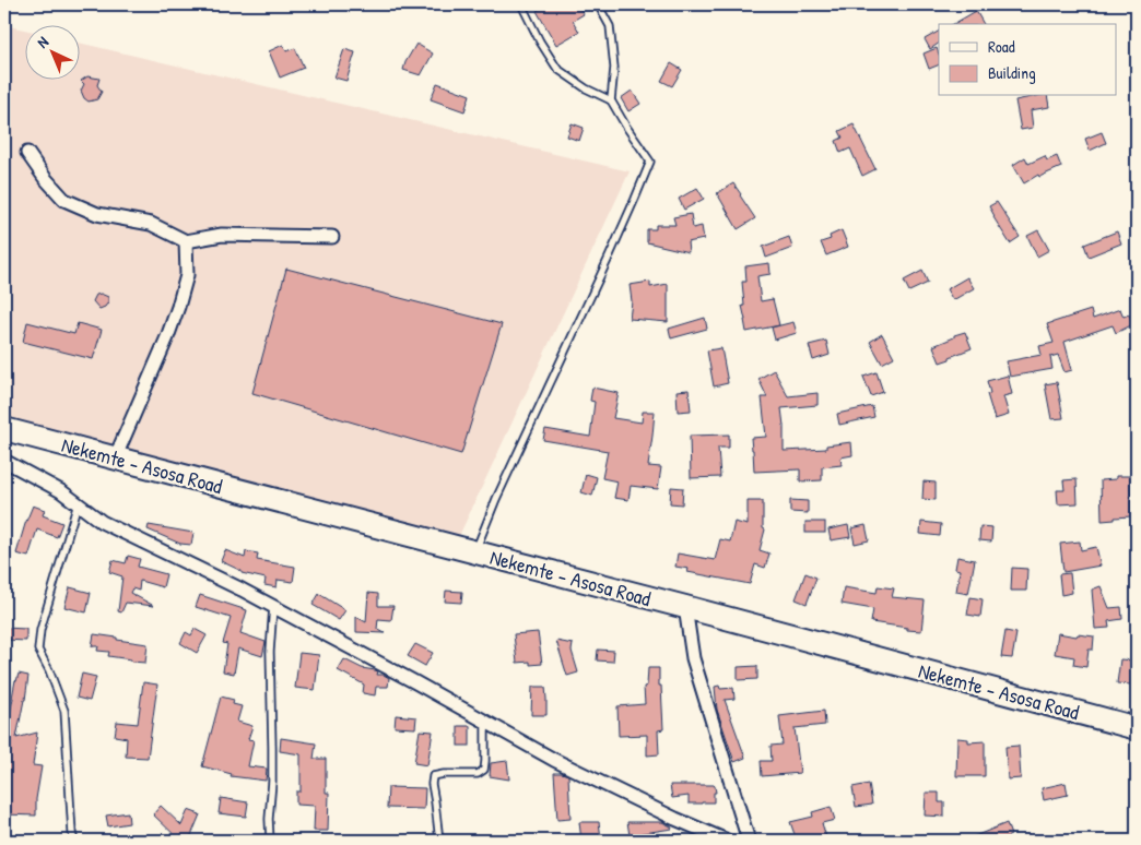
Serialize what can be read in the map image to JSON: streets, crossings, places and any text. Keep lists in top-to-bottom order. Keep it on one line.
{"streets":{"highway":["Nekemte - Asosa Road"]},"legend":["Road","Building"],"north":"top left"}
